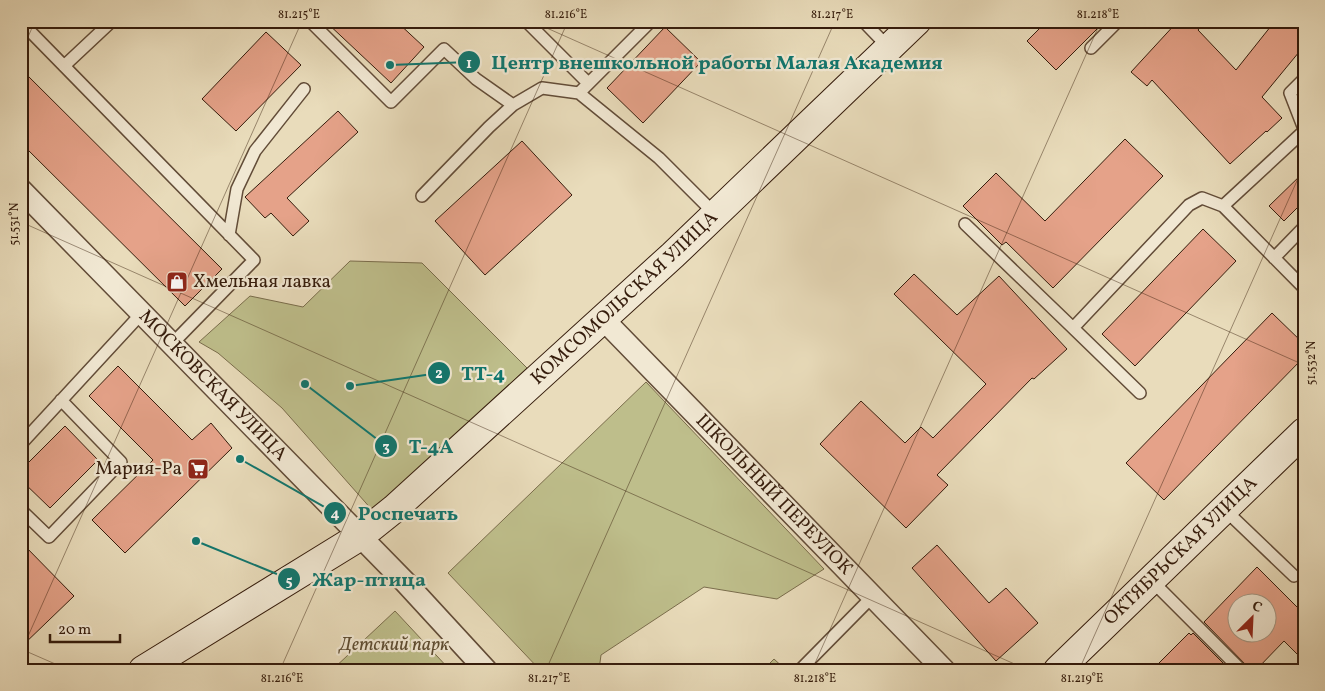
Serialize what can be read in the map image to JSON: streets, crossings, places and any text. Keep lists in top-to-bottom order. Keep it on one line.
{"streets":{"main road":["КОМСОМОЛЬСКАЯ УЛИЦА","ОКТЯБРЬСКАЯ УЛИЦА"],"street":["МОСКОВСКАЯ УЛИЦА","ШКОЛЬНЫЙ ПЕРЕУЛОК"]},"crossings":[["КОМСОМОЛЬСКАЯ УЛИЦА","МОСКОВСКАЯ УЛИЦА"],["КОМСОМОЛЬСКАЯ УЛИЦА","ШКОЛЬНЫЙ ПЕРЕУЛОК"]],"parks":["Детский парк"],"places":{"other":["Центр внешкольной работы Малая Академия","Т-4А","ТТ-4","Роспечать","Жар-птица"],"shop":["Хмельная лавка"],"supermarket":["Мария-Ра"]},"scale_bar":"20 m","north":"top right","coordinates":["81.215°E","81.216°E","81.217°E","81.218°E","51.531°N","51.532°N","81.219°E"]}
